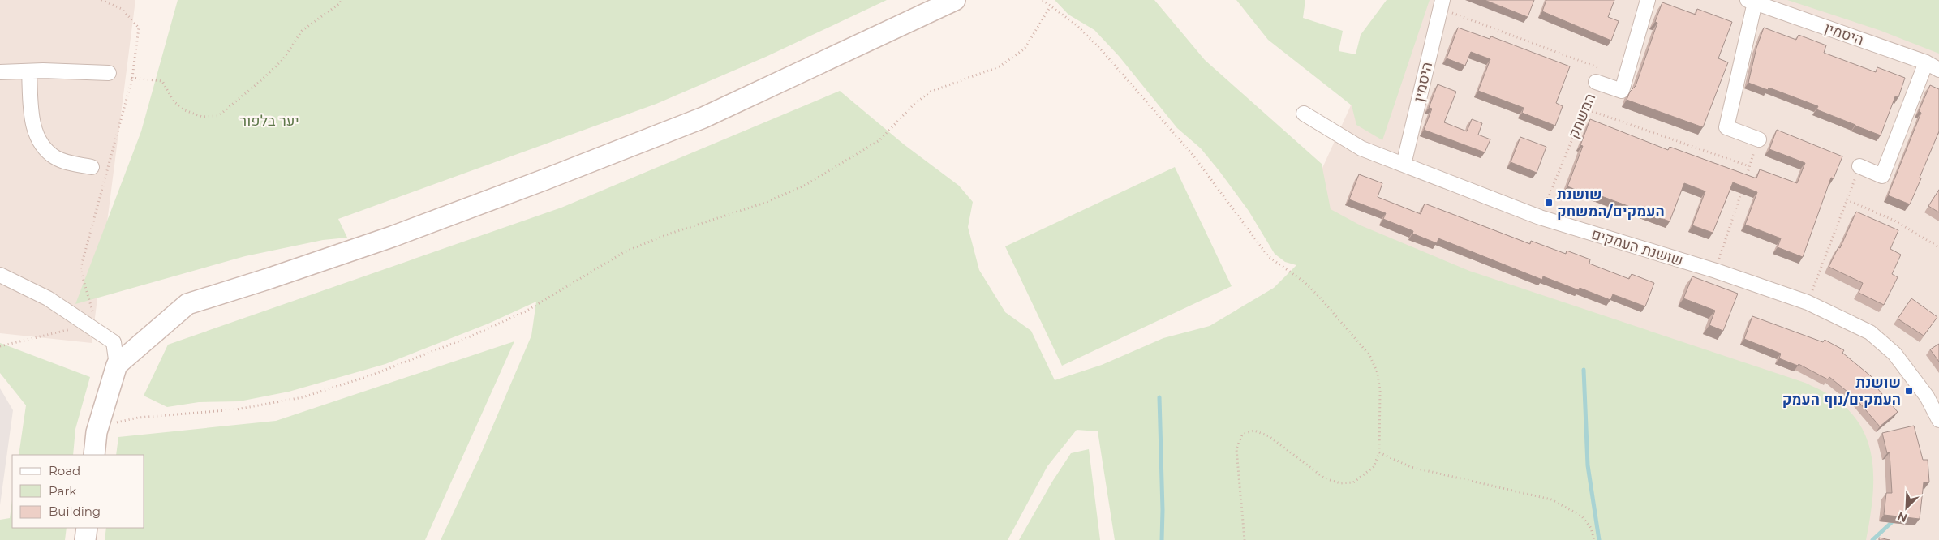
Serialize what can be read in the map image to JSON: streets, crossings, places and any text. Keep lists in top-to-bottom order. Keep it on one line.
{"streets":{"street":["היסמין","המשחק","שושנת העמקים"]},"crossings":[["היסמין","שושנת העמקים"],["המשחק","שושנת העמקים"]],"parks":["יער בלפור"],"places":{"transit":["שושנת העמקים/המשחק","שושנת העמקים/נוף העמק"]},"legend":["Road","Park","Building"],"north":"bottom left"}
